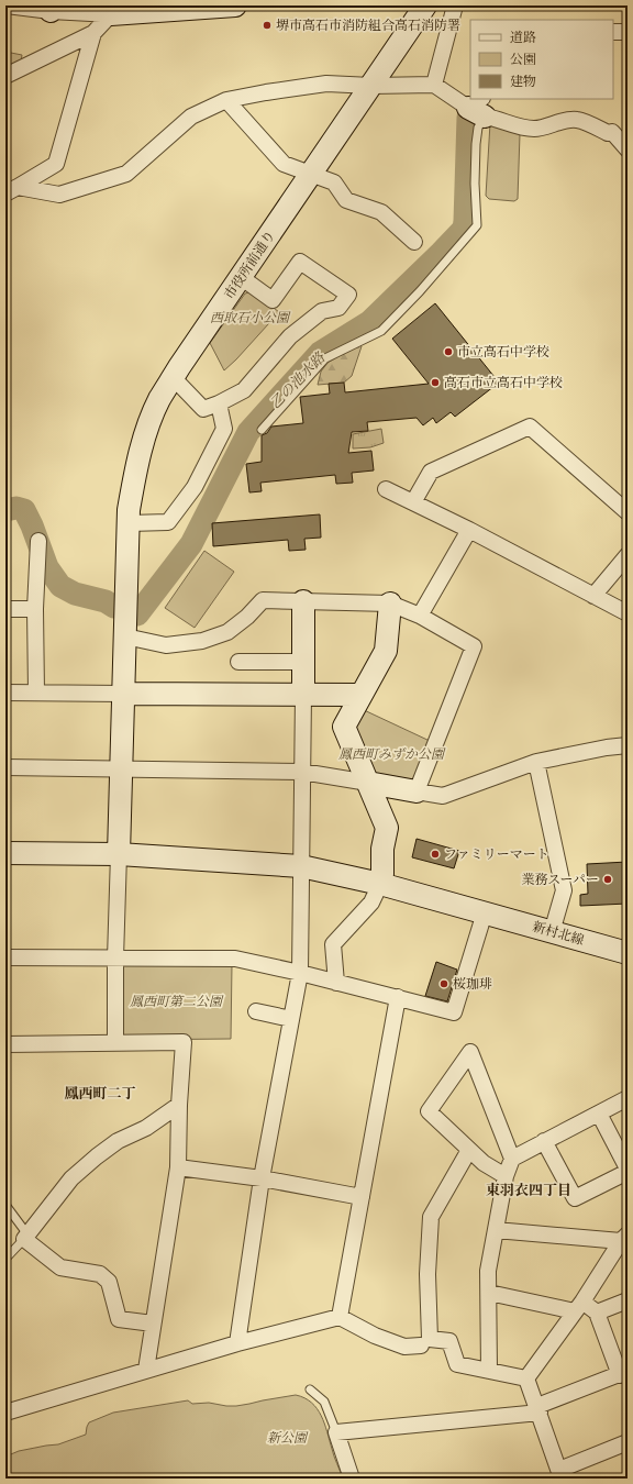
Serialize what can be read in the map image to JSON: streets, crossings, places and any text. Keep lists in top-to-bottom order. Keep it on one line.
{"streets":{"street":["市役所前通り","新村北線"]},"crossings":[["市役所前通り","新村北線"]],"districts":["鳳西町二丁","東羽衣四丁目"],"water":["乙の池水路"],"parks":["西取石小公園","鳳西町みずか公園","鳳西町第二公園","新公園"],"places":["堺市高石市消防組合高石消防署","市立高石中学校","高石市立高石中学校","ファミリーマート","業務スーパー","桜珈琲"],"legend":["道路","公園","建物"]}
